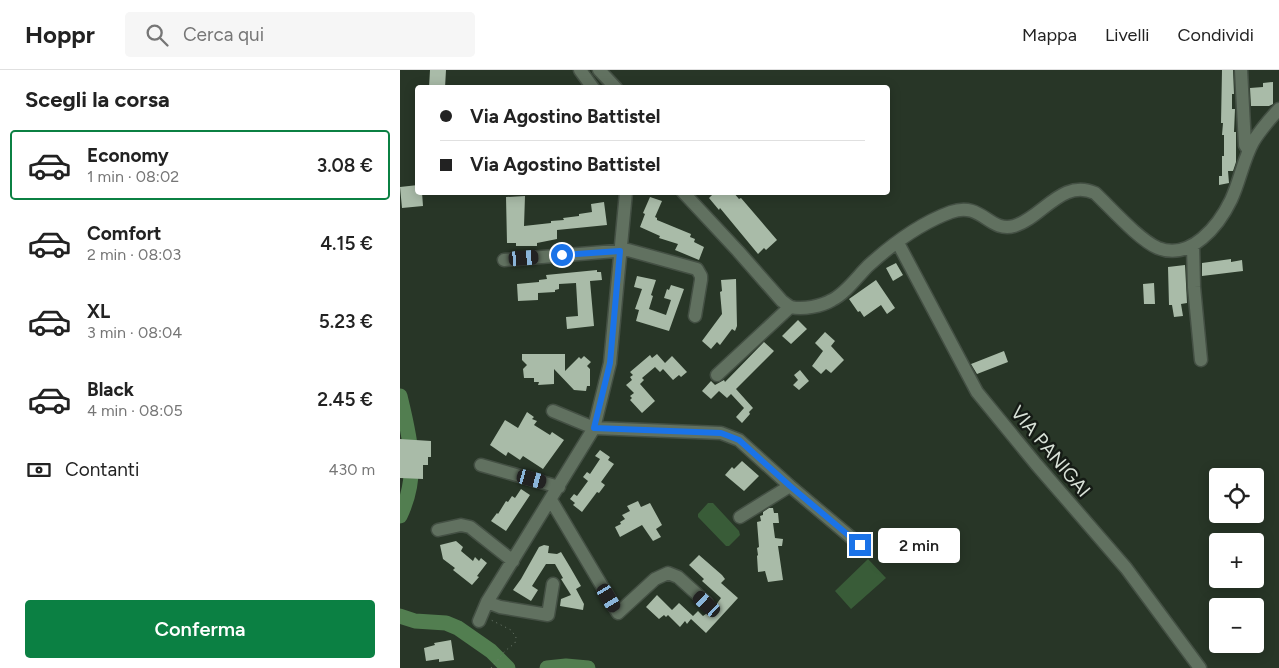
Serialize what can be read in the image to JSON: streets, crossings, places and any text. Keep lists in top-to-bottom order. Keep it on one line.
{"streets":{"street":["VIA PANIGAI"]},"page":{"header":"Hoppr","search":"Cerca qui","nav":["Mappa","Livelli","Condividi"],"heading":"Scegli la corsa","banner":["Via Agostino Battistel","Via Agostino Battistel"],"list":[{"name":"Economy","note":"1 min · 08:02","value":"3.08 €"},{"name":"Comfort","note":"2 min · 08:03","value":"4.15 €"},{"name":"XL","note":"3 min · 08:04","value":"5.23 €"},{"name":"Black","note":"4 min · 08:05","value":"2.45 €"}],"pay":["Contanti","430 m"],"map_buttons":["+","−"],"bubble":"2 min","buttons":"Conferma"}}
